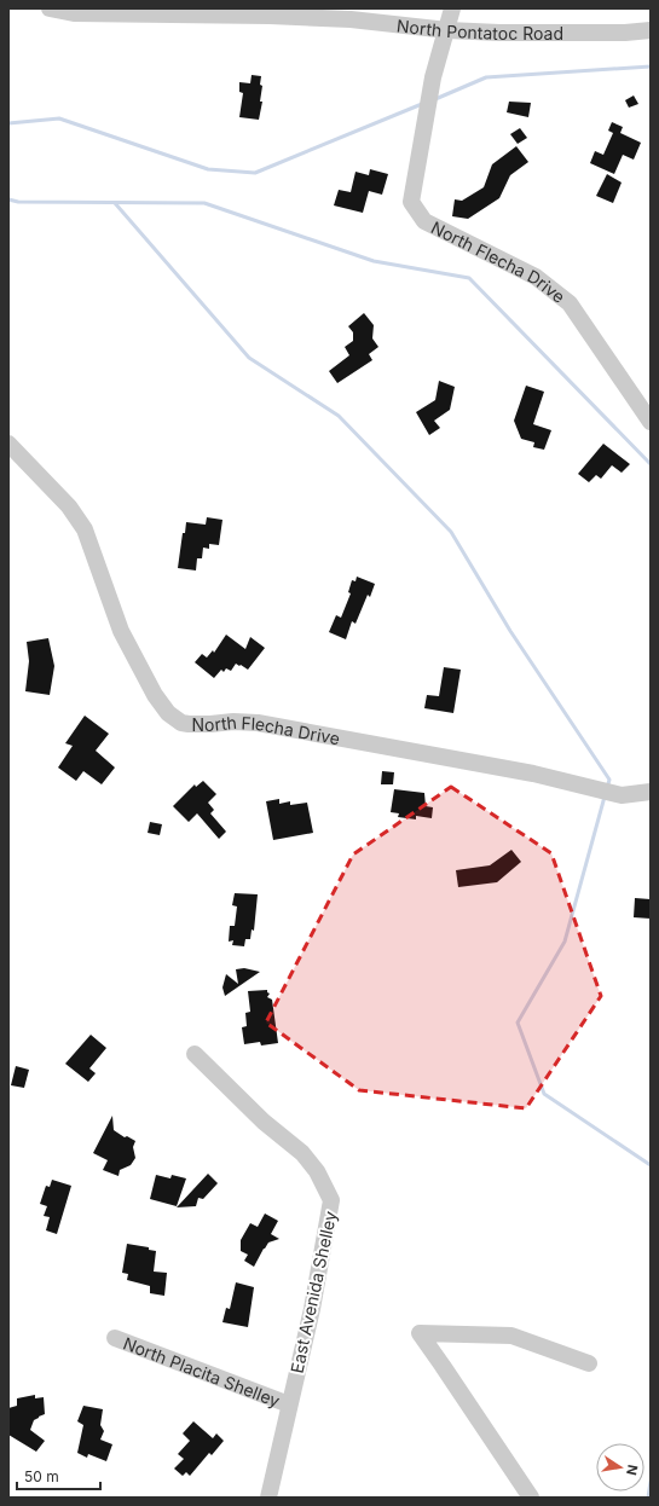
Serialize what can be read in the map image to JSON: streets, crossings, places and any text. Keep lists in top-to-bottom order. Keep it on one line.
{"streets":{"street":["North Pontatoc Road","North Flecha Drive","East Avenida Shelley","North Placita Shelley"]},"crossings":[["North Pontatoc Road","North Flecha Drive"],["East Avenida Shelley","North Placita Shelley"]],"scale_bar":"50 m","north":"right"}
